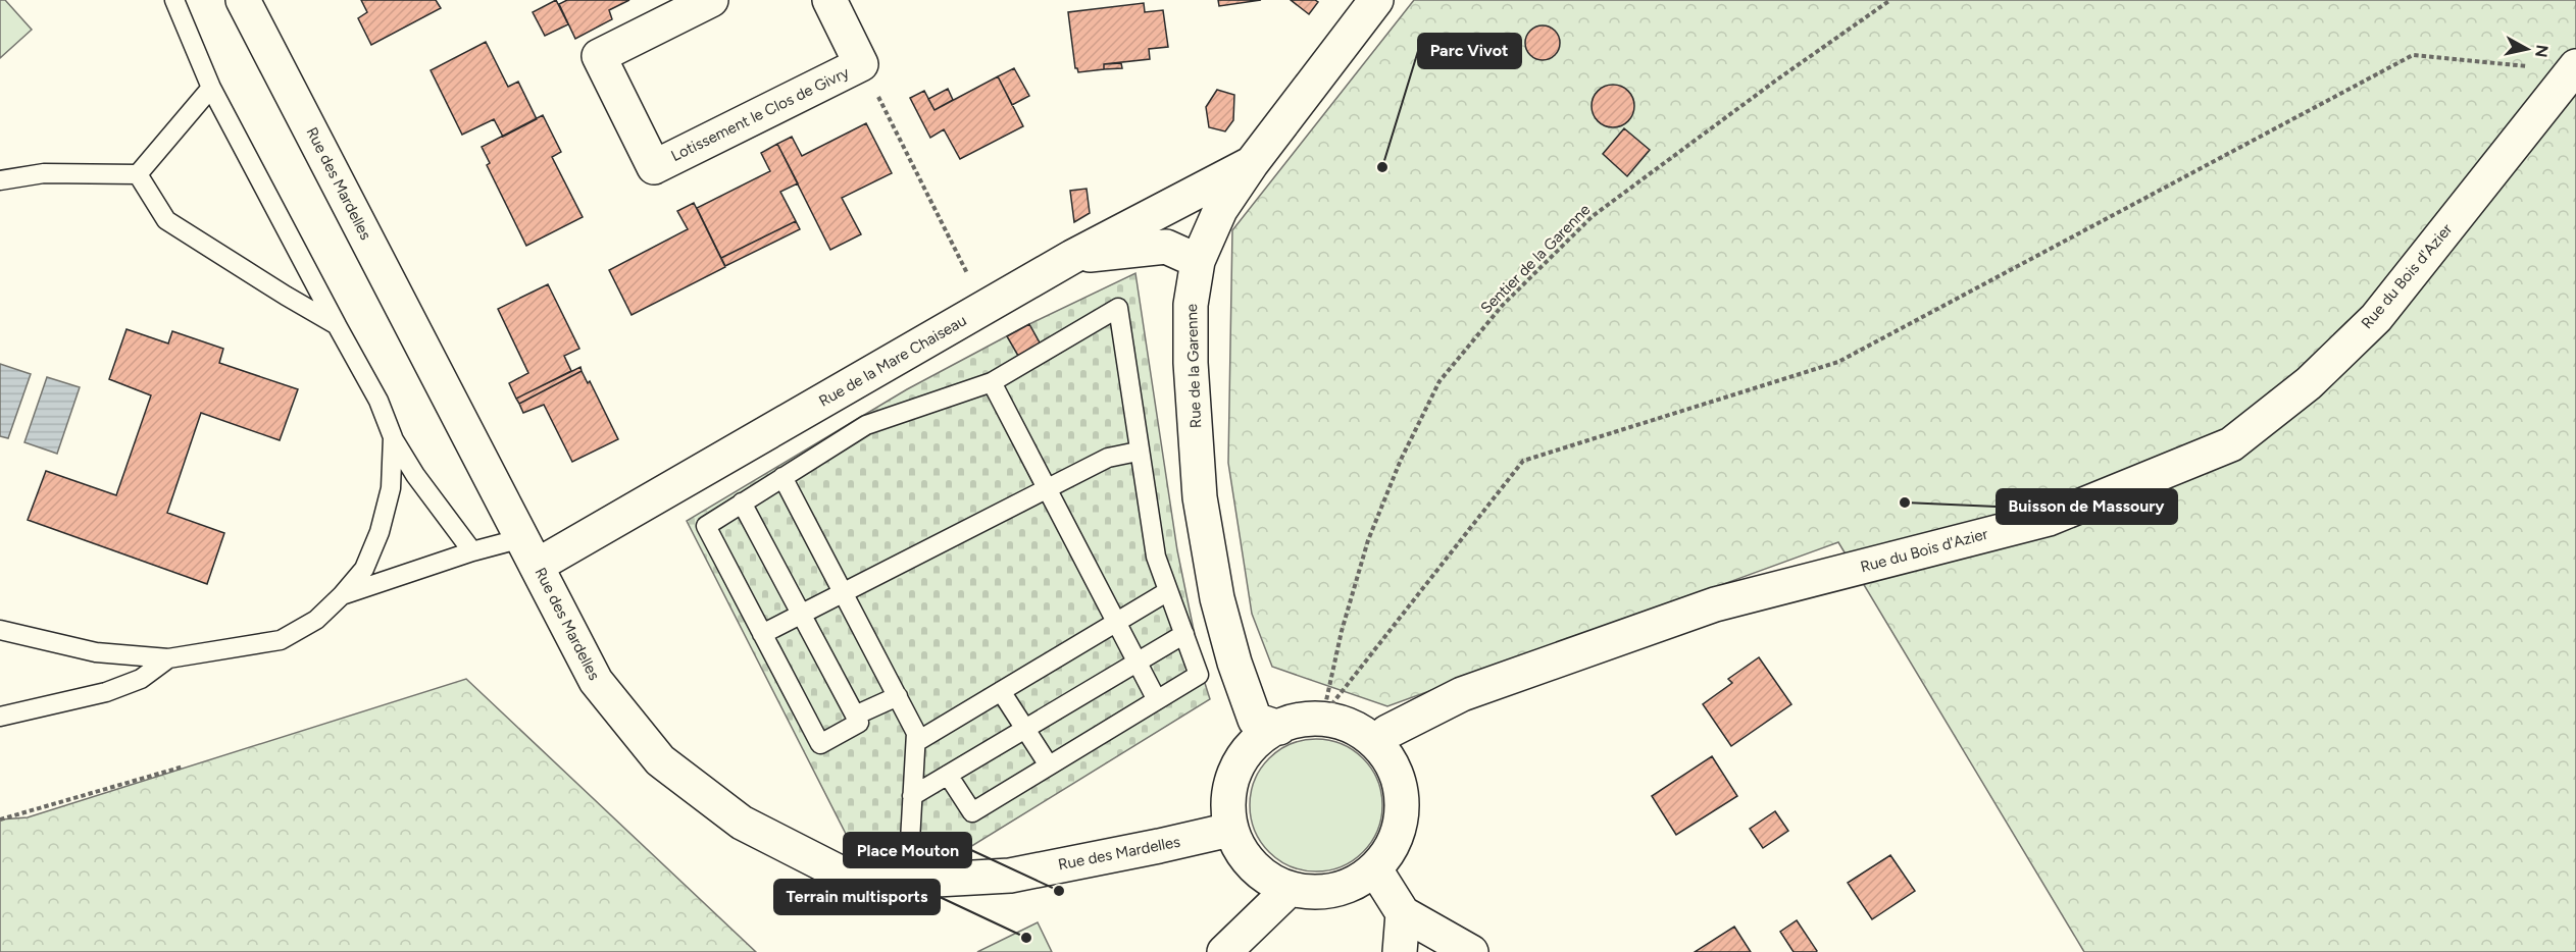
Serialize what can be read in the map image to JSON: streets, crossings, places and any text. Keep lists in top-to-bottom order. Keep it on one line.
{"streets":{"street":["Lotissement le Clos de Givry","Rue des Mardelles","Rue du Bois d'Azier","Rue de la Mare Chaiseau","Rue de la Garenne"],"path":["Sentier de la Garenne"]},"crossings":[["Rue des Mardelles","Sentier de la Garenne"],["Rue des Mardelles","Rue du Bois d'Azier"],["Rue des Mardelles","Rue de la Mare Chaiseau"],["Rue des Mardelles","Rue de la Garenne"],["Sentier de la Garenne","Rue du Bois d'Azier"],["Sentier de la Garenne","Rue de la Garenne"],["Rue du Bois d'Azier","Rue de la Garenne"],["Rue de la Mare Chaiseau","Rue de la Garenne"]],"places":["Parc Vivot","Buisson de Massoury","Place Mouton","Terrain multisports"],"north":"right"}
